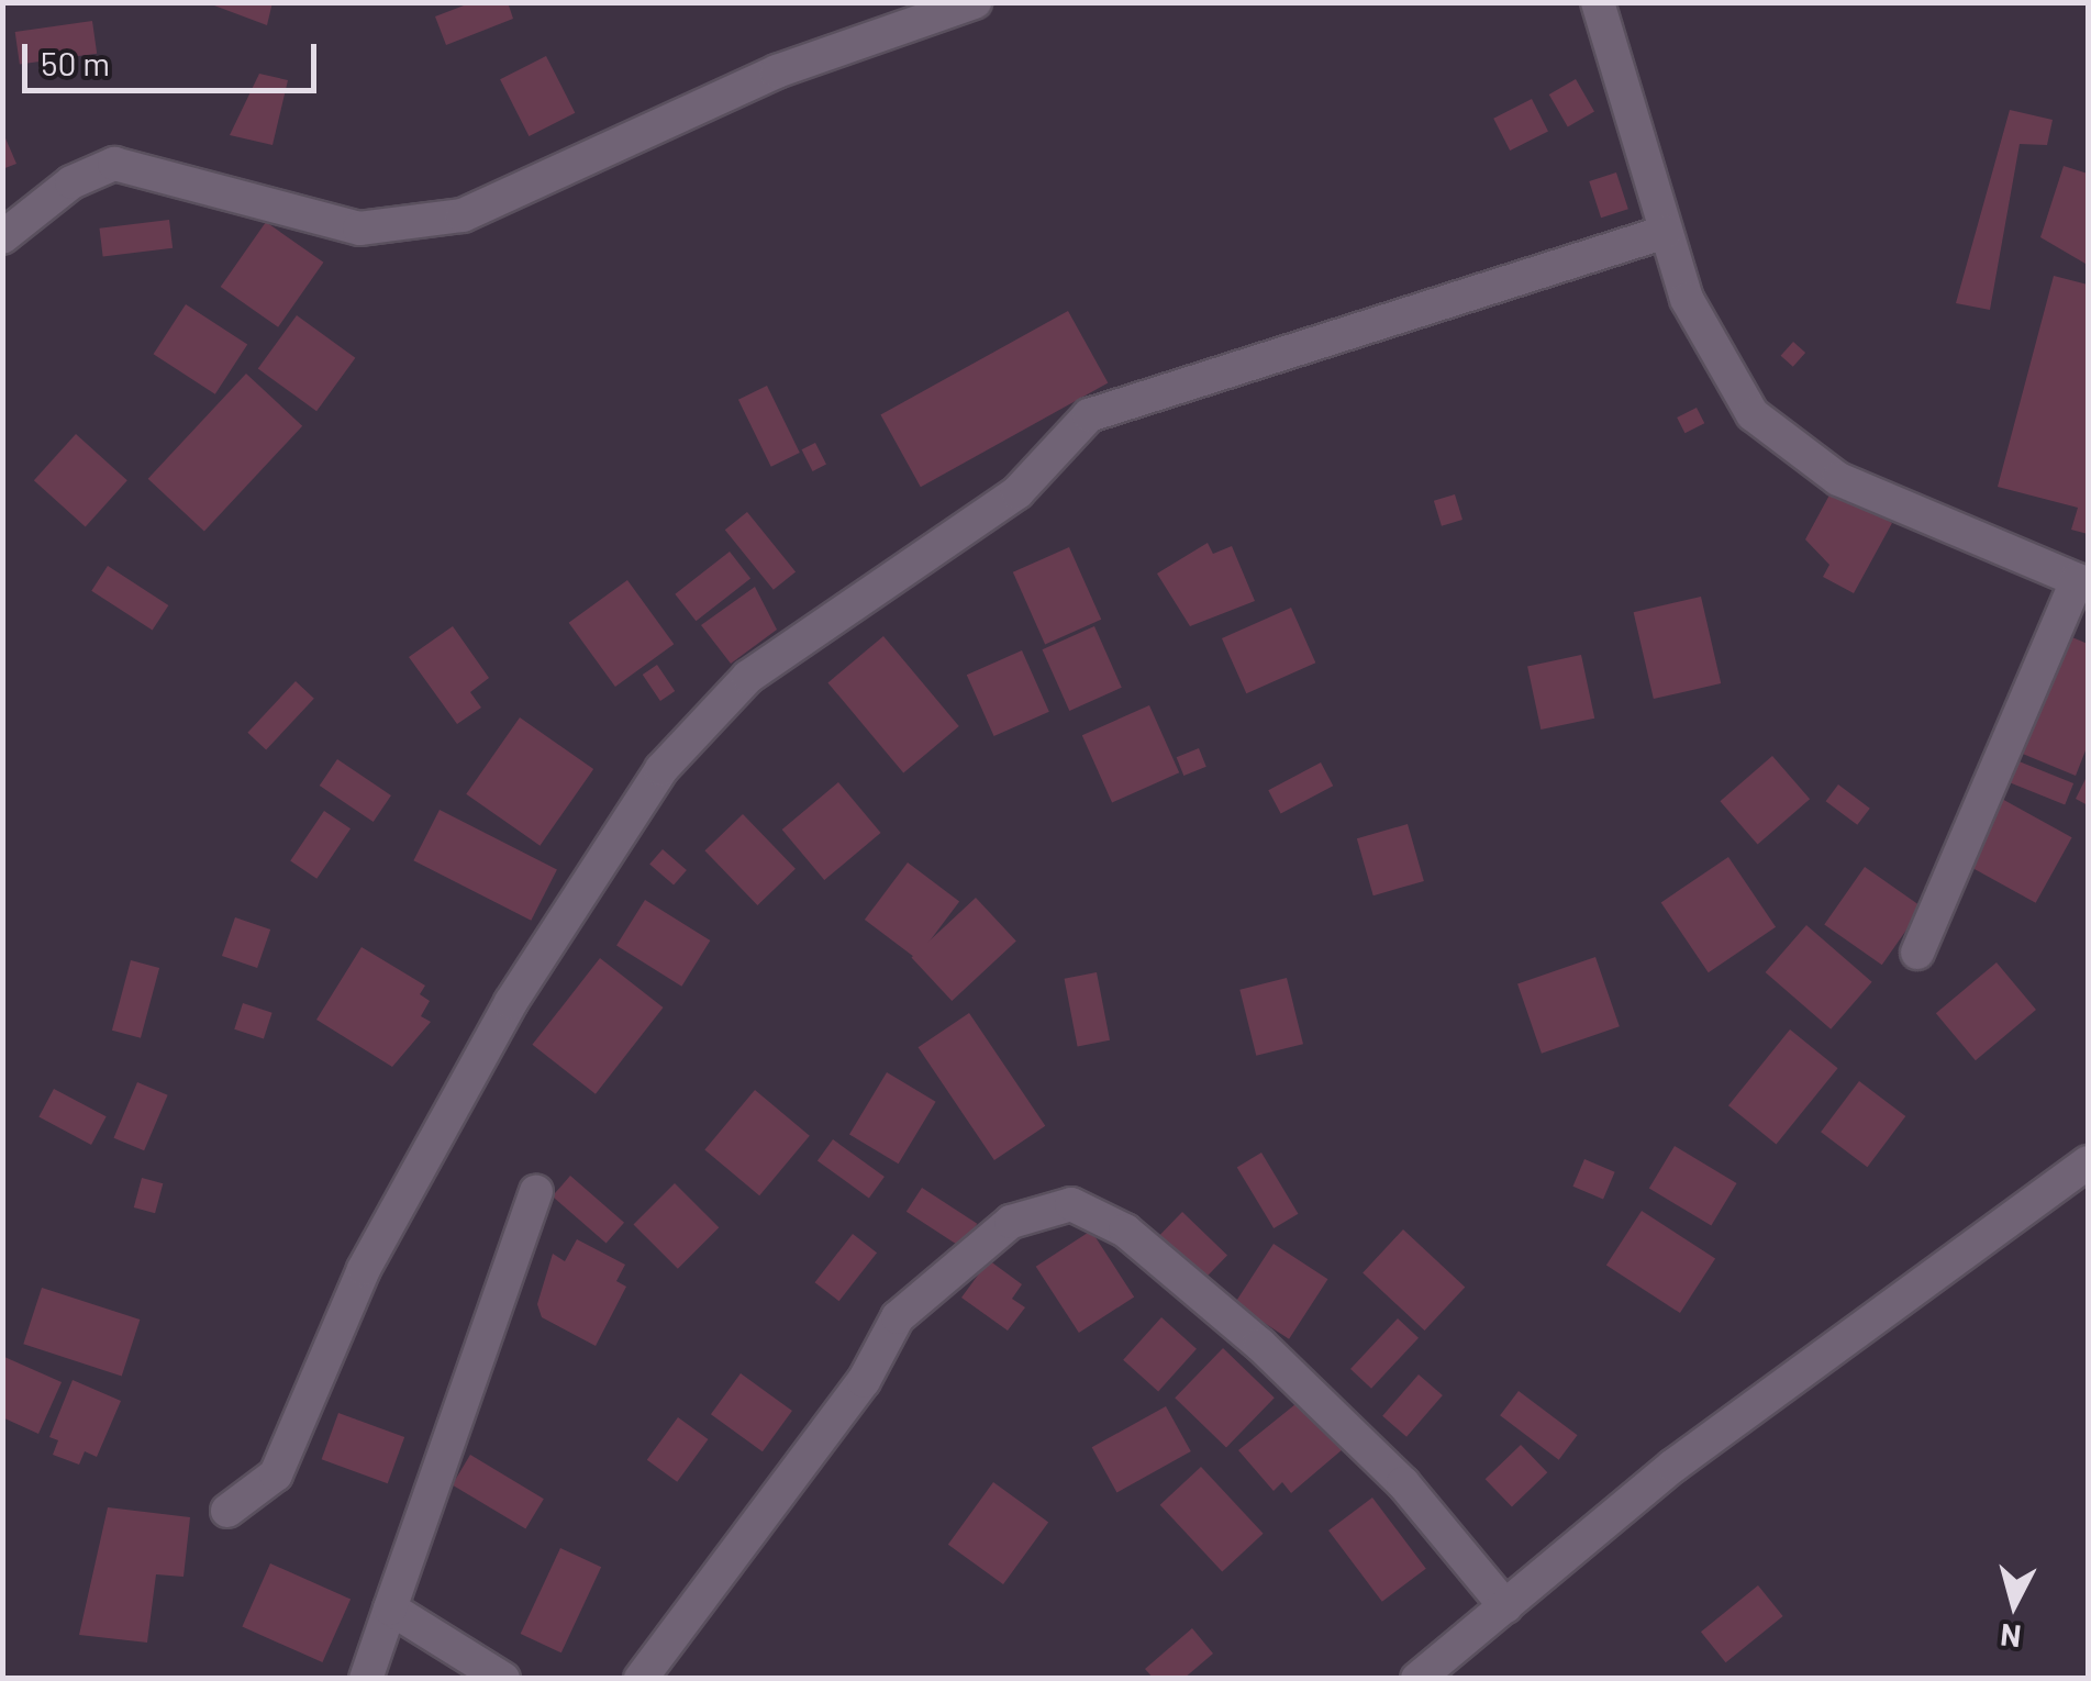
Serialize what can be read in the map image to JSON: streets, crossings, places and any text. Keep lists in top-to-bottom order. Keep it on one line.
{"scale_bar":"50 m","north":"bottom"}
